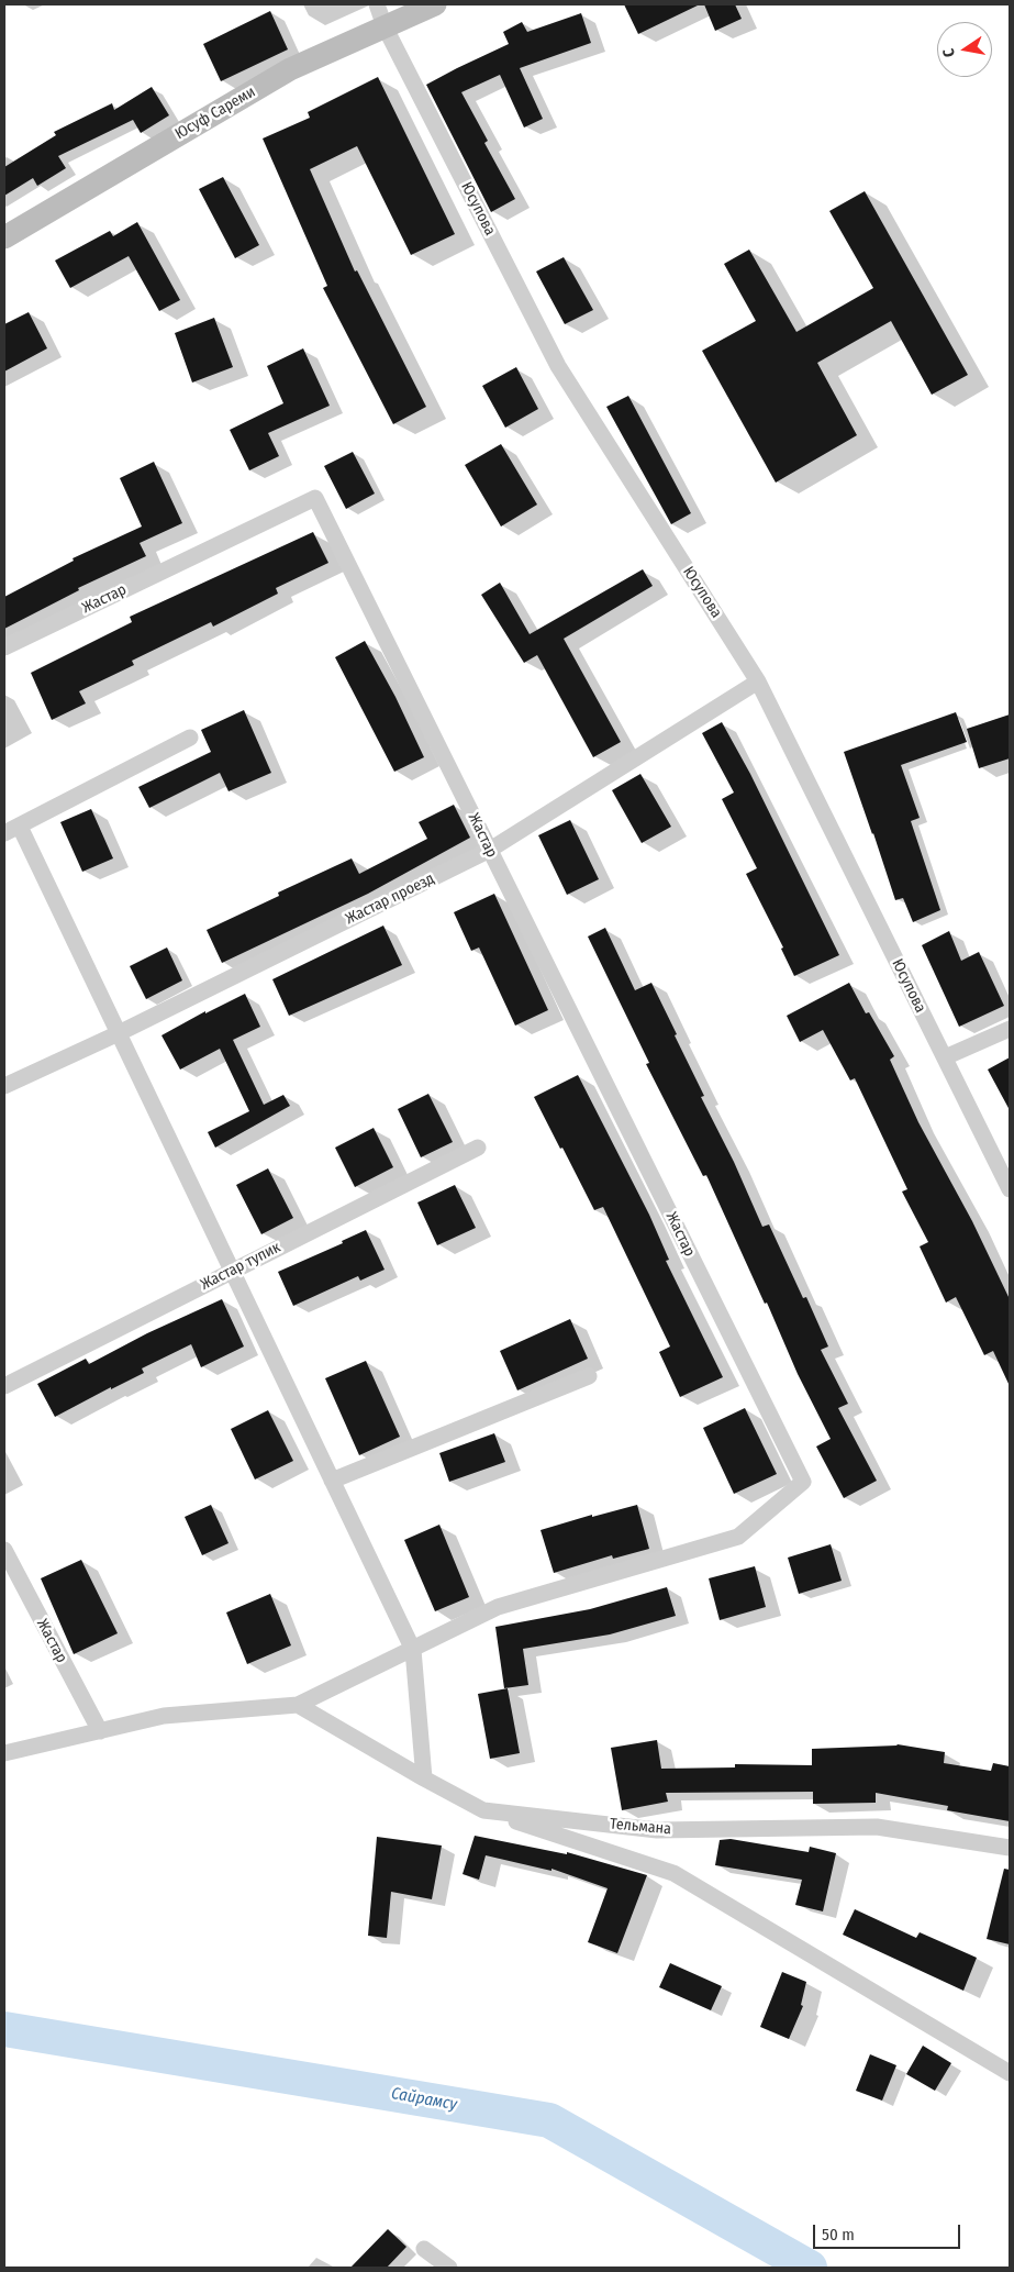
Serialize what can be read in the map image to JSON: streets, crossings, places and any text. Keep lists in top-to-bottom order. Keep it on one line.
{"streets":{"main road":["Юсуф Сареми"],"street":["Юсупова","Жастар","Жастар проезд","Жастар тупик","Тельмана"]},"crossings":[["Юсуф Сареми","Юсупова"],["Юсупова","Жастар проезд"],["Жастар","Жастар проезд"]],"water":["Сайрамсу"],"scale_bar":"50 m","north":"left"}
